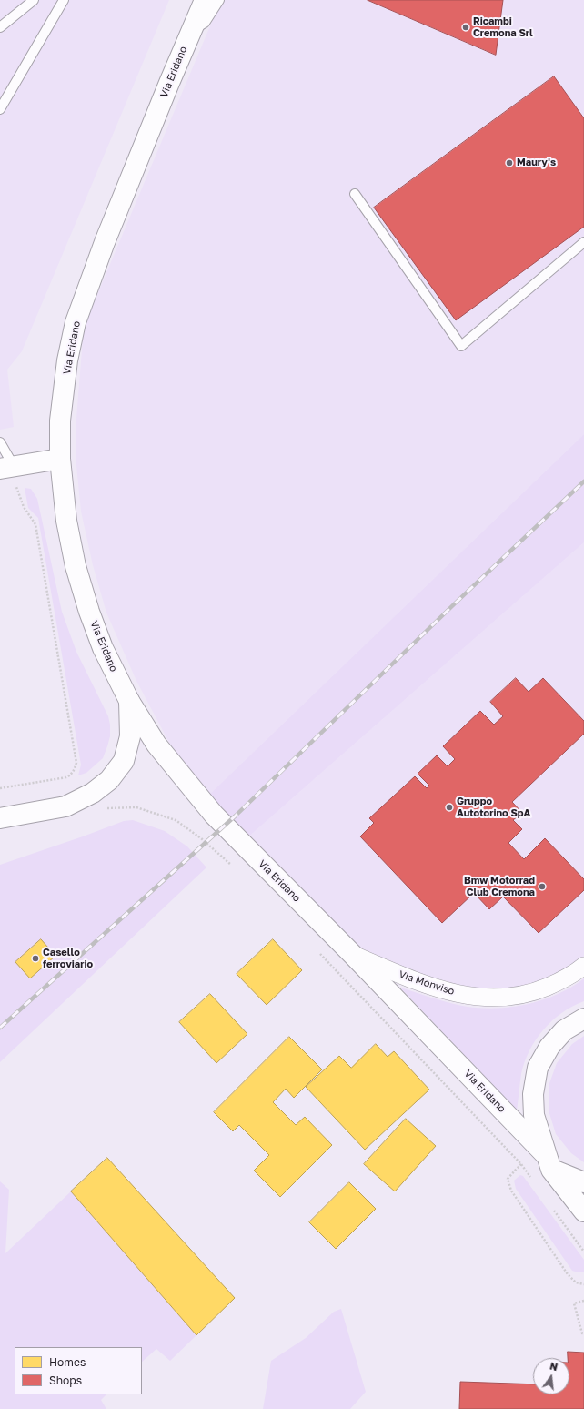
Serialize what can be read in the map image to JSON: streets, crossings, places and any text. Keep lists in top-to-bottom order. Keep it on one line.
{"streets":{"main road":["Via Eridano"],"street":["Via Monviso"]},"crossings":[["Via Eridano","Via Monviso"]],"places":["Ricambi Cremona Srl","Maury's","Gruppo Autotorino SpA","Bmw Motorrad Club Cremona","Casello ferroviario"],"legend":["Homes","Shops"],"north":"top"}
